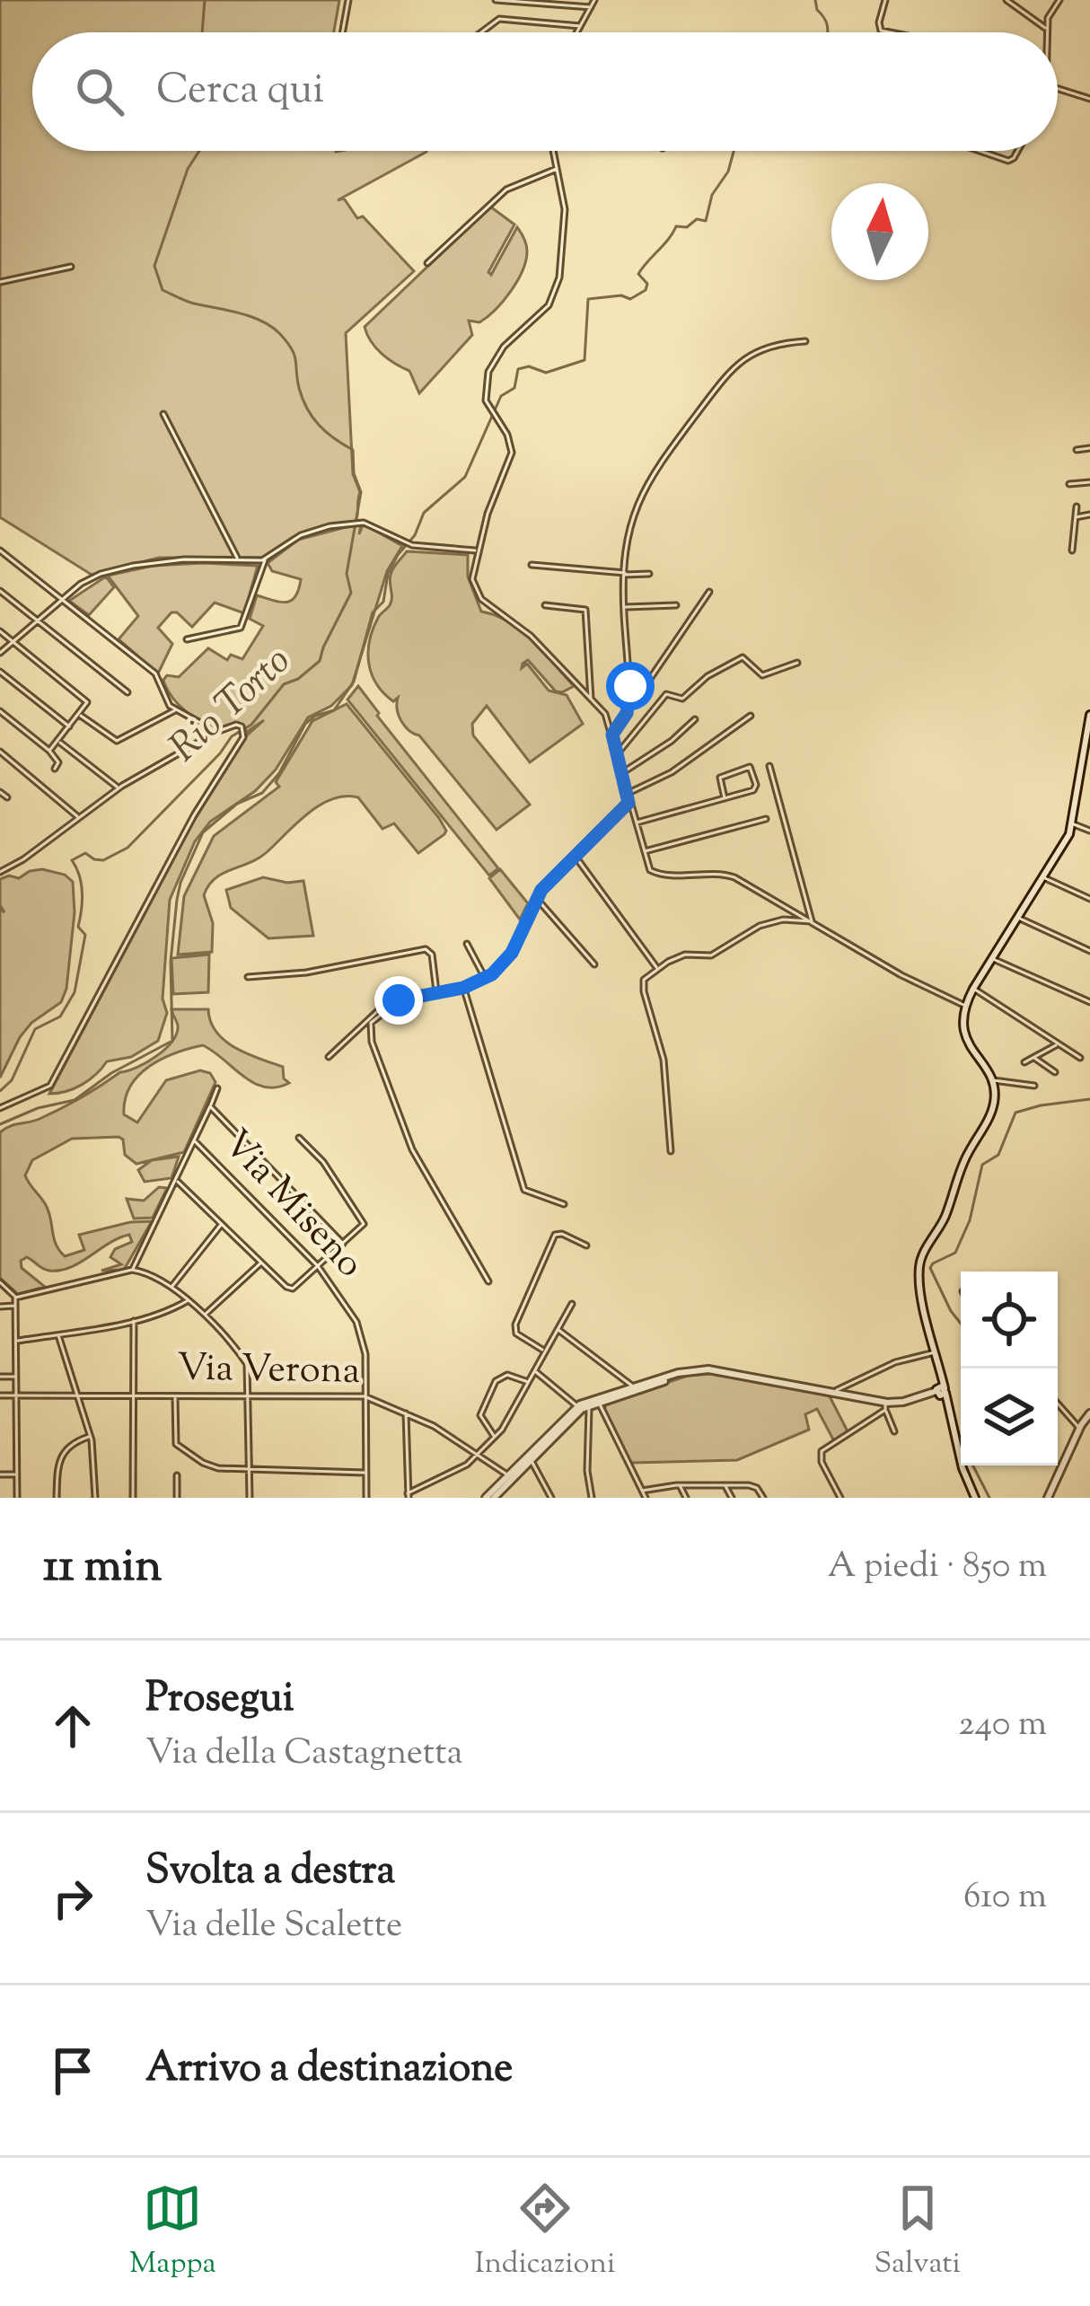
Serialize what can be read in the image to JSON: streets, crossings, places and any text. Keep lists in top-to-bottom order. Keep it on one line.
{"streets":{"street":["Via Miseno","Via Verona"]},"crossings":[["Via Miseno","Via Verona"]],"water":["Rio Torto"],"north":"top","page":{"search":"Cerca qui","heading":["11 min","A piedi · 850 m"],"list":[["Prosegui","Via della Castagnetta","240 m"],["Svolta a destra","Via delle Scalette","610 m"],"Arrivo a destinazione"],"nav":["Mappa","Indicazioni","Salvati"]}}
